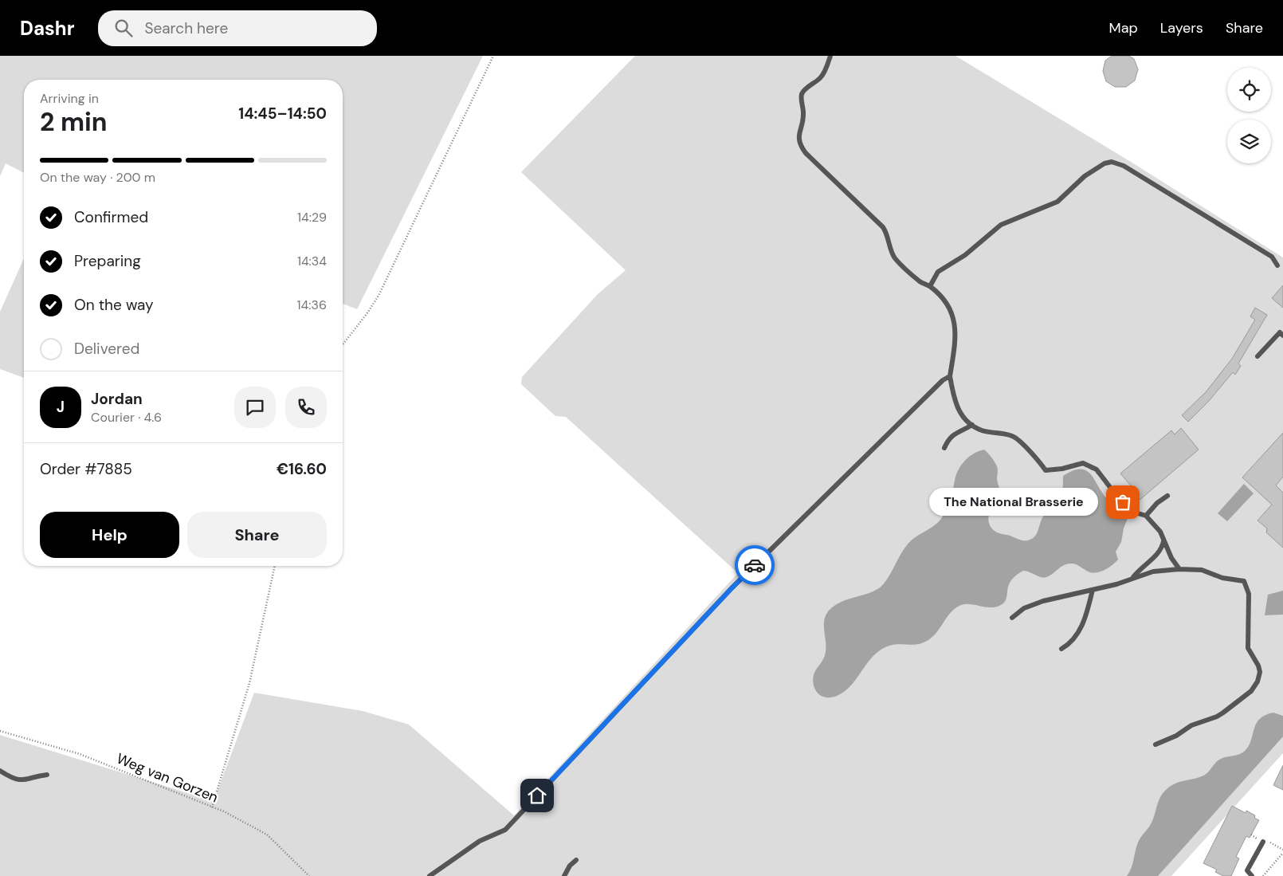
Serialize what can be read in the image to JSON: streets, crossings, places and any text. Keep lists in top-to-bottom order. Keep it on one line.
{"streets":{"path":["Weg van Gorzen"]},"places":["The National Brasserie"],"page":{"header":"Dashr","search":"Search here","nav":["Map","Layers","Share"],"heading":["2 min","Arriving in","14:45–14:50"],"panel":["Jordan","Courier · 4.6","Order #7885","€16.60"],"bar":"On the way · 200 m","list":[["Confirmed","14:29"],["Preparing","14:34"],["On the way","14:36"],"Delivered"],"round":"J","bubble":"The National Brasserie","buttons":["Help","Share"]}}
